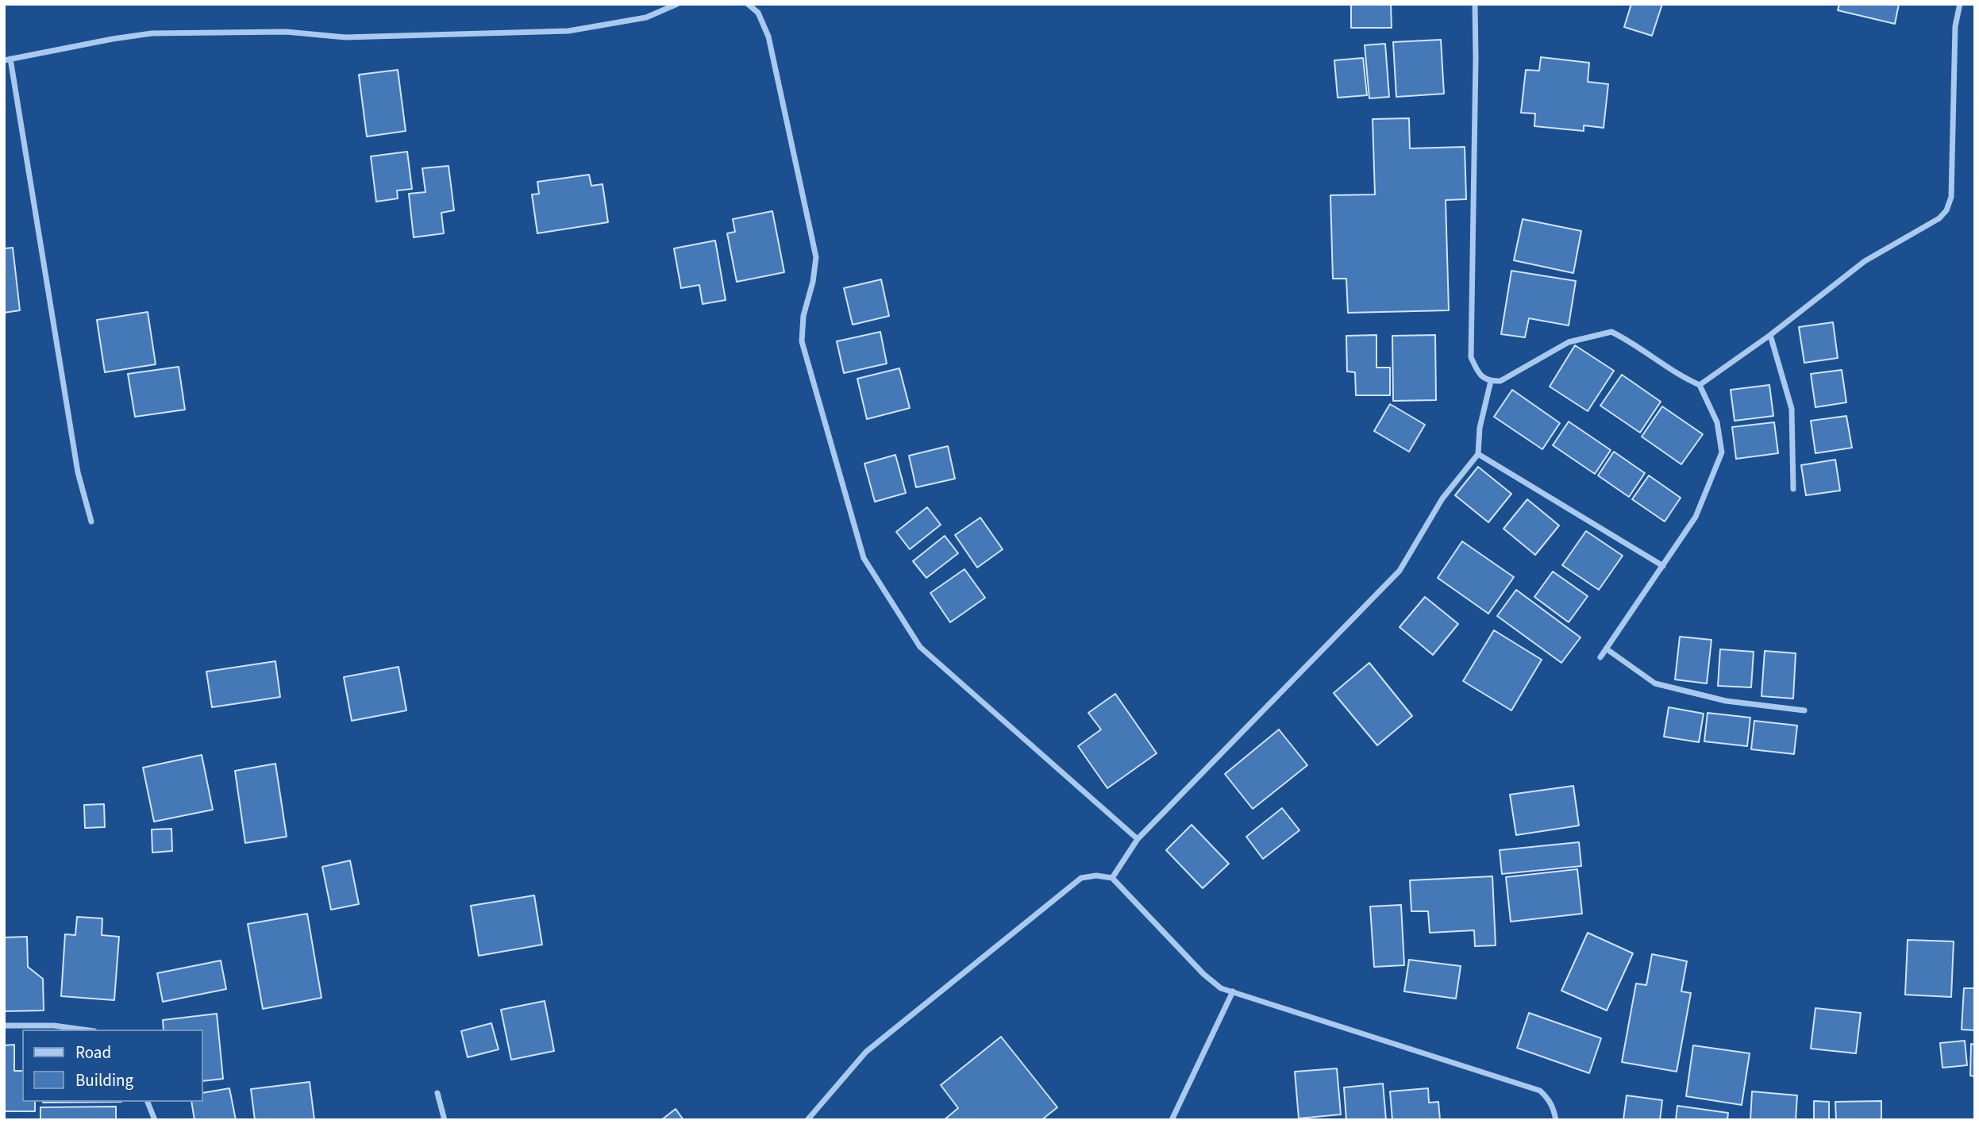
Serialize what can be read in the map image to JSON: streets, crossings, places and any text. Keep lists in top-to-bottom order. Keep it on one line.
{"legend":["Road","Building"]}
